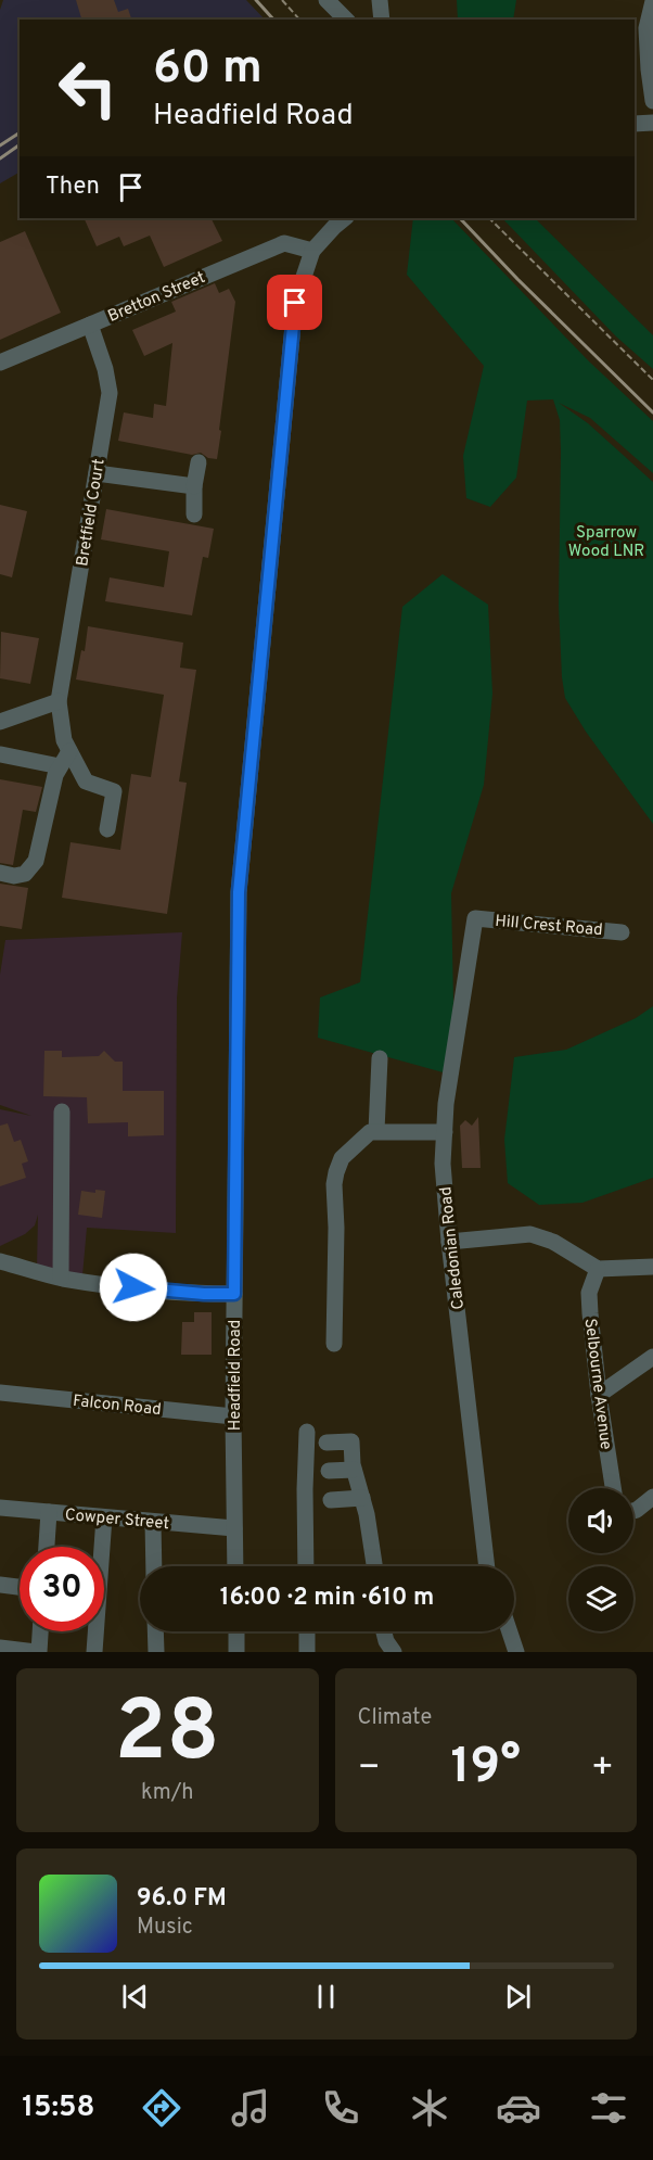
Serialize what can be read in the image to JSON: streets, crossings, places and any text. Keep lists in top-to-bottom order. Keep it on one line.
{"streets":{"street":["Bretton Street","Bretfield Court","Hill Crest Road","Caledonian Road","Headfield Road","Selbourne Avenue","Falcon Road","Cowper Street"]},"crossings":[["Bretton Street","Bretfield Court"],["Bretton Street","Headfield Road"],["Hill Crest Road","Caledonian Road"],["Headfield Road","Falcon Road"],["Headfield Road","Cowper Street"]],"parks":["Sparrow Wood LNR"],"page":{"turn":["60 m","Headfield Road"],"then":"Then","limit":"30","trip":"16:00 · 2 min · 610 m","tile":[["28","km/h"],"Climate"],"heat":["−","19°","+"],"song":["96.0 FM","Music"],"tabs":"15:58"}}
